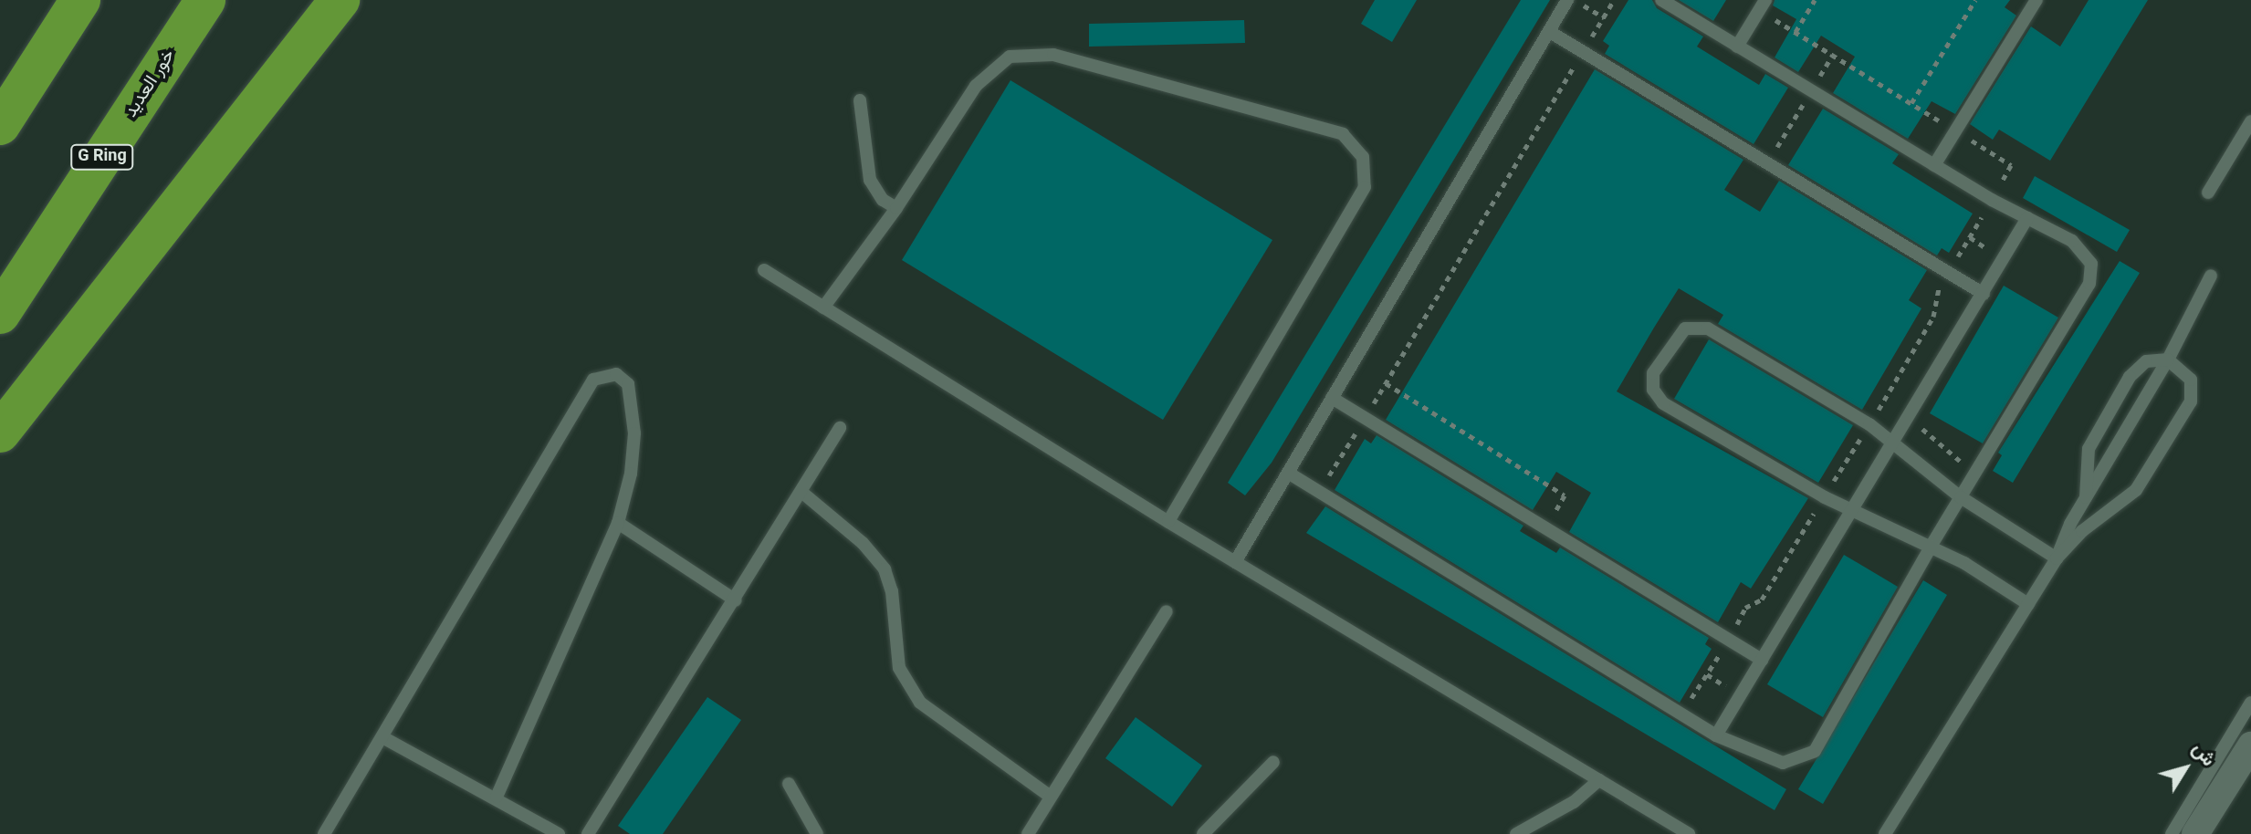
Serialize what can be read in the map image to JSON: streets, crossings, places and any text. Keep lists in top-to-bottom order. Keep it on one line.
{"streets":{"highway":["خور العديد","G Ring"]},"north":"top right"}
